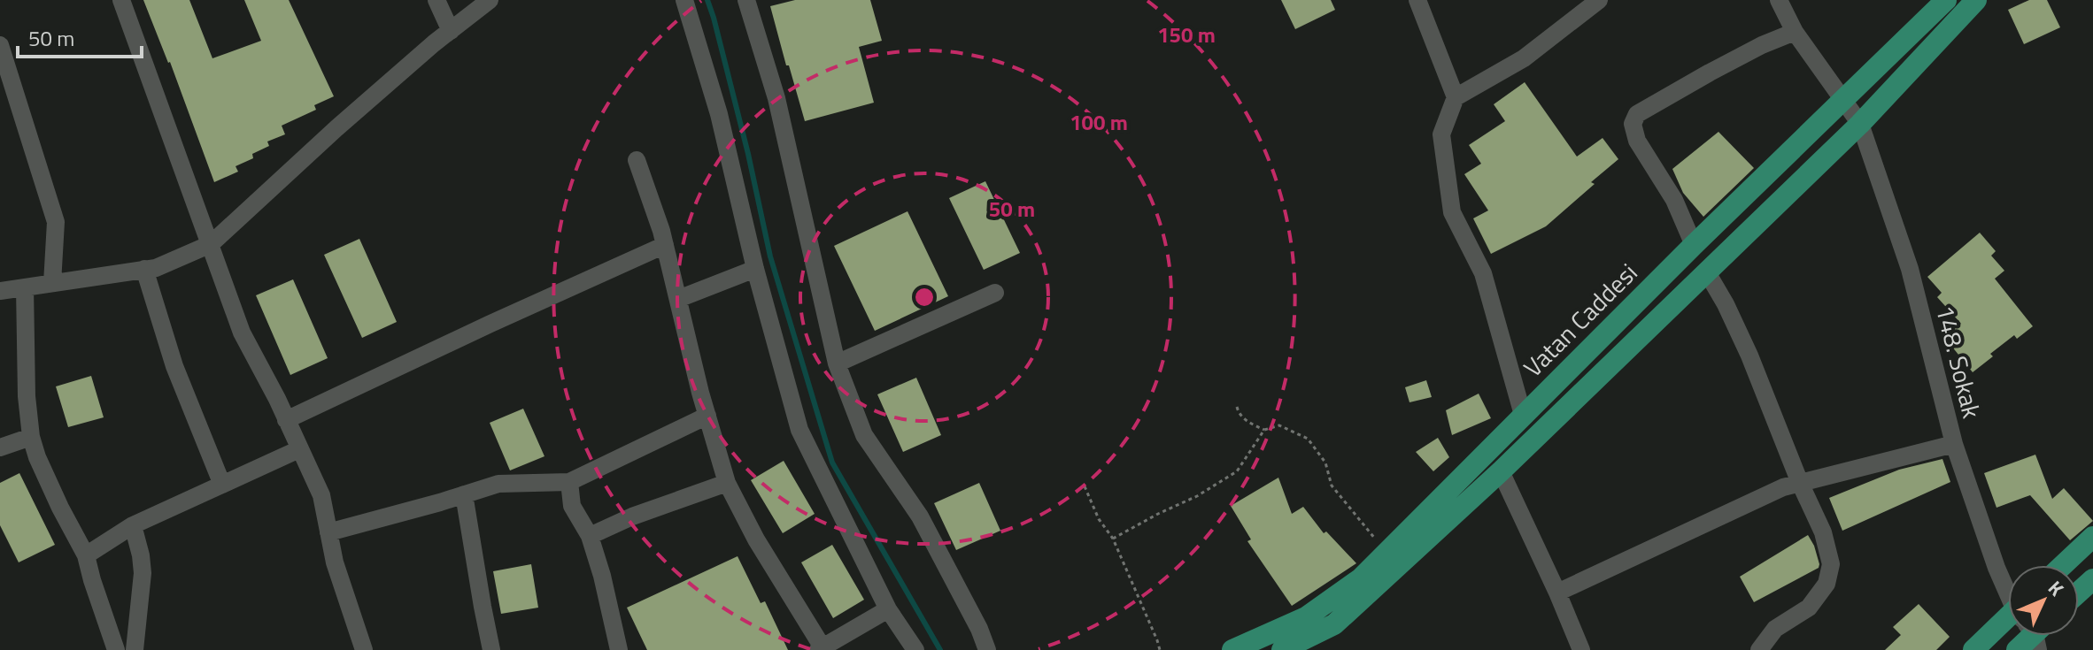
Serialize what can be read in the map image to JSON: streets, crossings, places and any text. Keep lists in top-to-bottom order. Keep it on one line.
{"streets":{"main road":["Vatan Caddesi"],"street":["148. Sokak"]},"crossings":[["Vatan Caddesi","148. Sokak"]],"scale_bar":"50 m","north":"top right","rings":["150 m","100 m","50 m"]}
